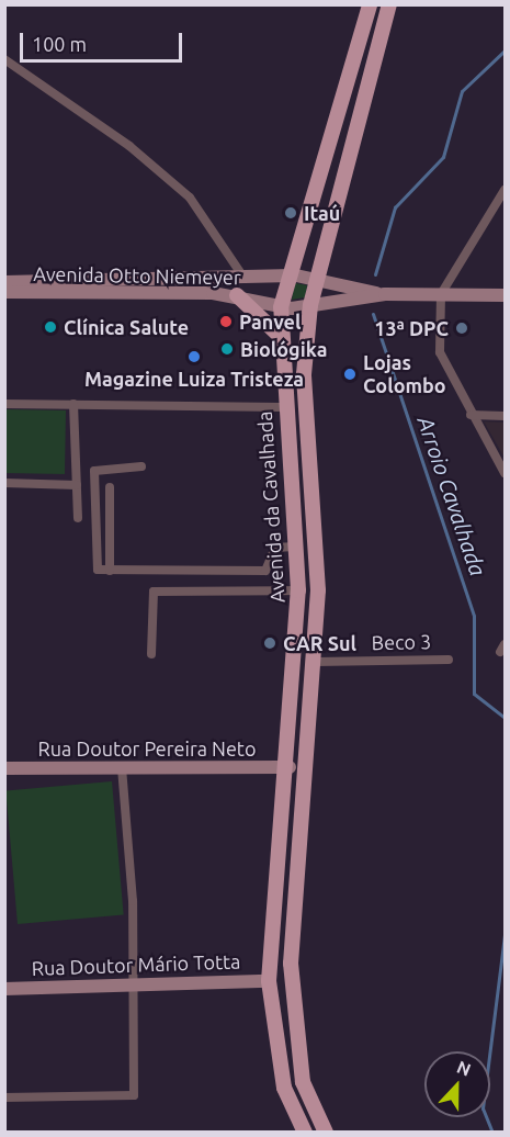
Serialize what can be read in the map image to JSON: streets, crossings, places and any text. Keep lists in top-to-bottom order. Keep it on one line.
{"streets":{"main road":["Avenida Otto Niemeyer","Avenida da Cavalhada","Rua Doutor Pereira Neto","Rua Doutor Mário Totta"],"street":["Beco 3"]},"crossings":[["Avenida Otto Niemeyer","Avenida da Cavalhada"],["Avenida da Cavalhada","Beco 3"],["Avenida da Cavalhada","Rua Doutor Pereira Neto"],["Avenida da Cavalhada","Rua Doutor Mário Totta"]],"water":["Arroio Cavalhada"],"places":["Itaú","Panvel","Clínica Salute","13ª DPC","Biológika","Magazine Luiza Tristeza","Lojas Colombo","CAR Sul"],"scale_bar":"100 m","north":"top"}
